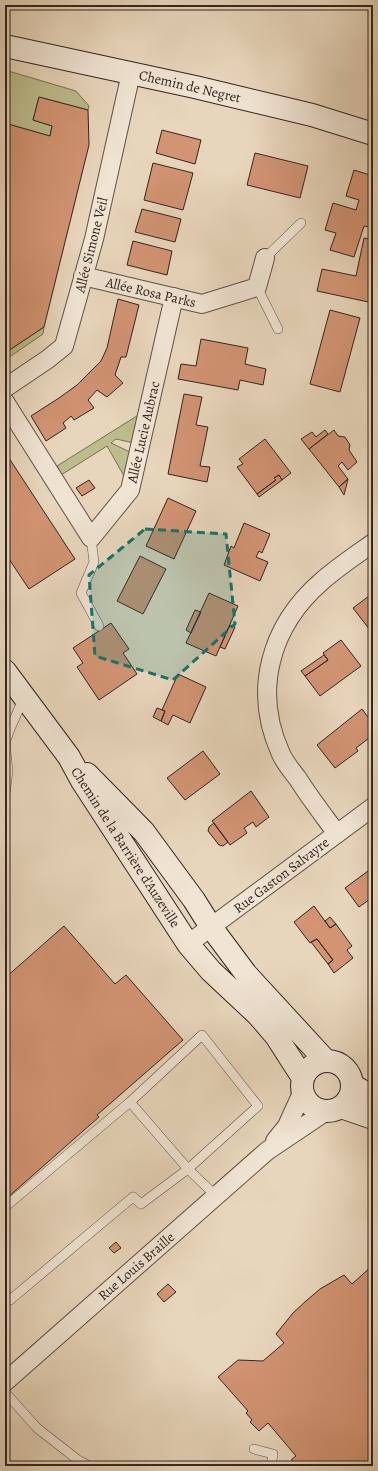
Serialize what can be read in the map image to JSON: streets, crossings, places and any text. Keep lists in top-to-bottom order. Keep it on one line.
{"streets":{"street":["Chemin de Negret","Allée Simone Veil","Allée Rosa Parks","Allée Lucie Aubrac","Chemin de la Barrière d'Auzeville","Rue Gaston Salvayre","Rue Louis Braille"]},"crossings":[["Chemin de Negret","Allée Simone Veil"],["Allée Simone Veil","Allée Rosa Parks"],["Allée Rosa Parks","Allée Lucie Aubrac"],["Chemin de la Barrière d'Auzeville","Rue Gaston Salvayre"],["Chemin de la Barrière d'Auzeville","Rue Louis Braille"]]}
